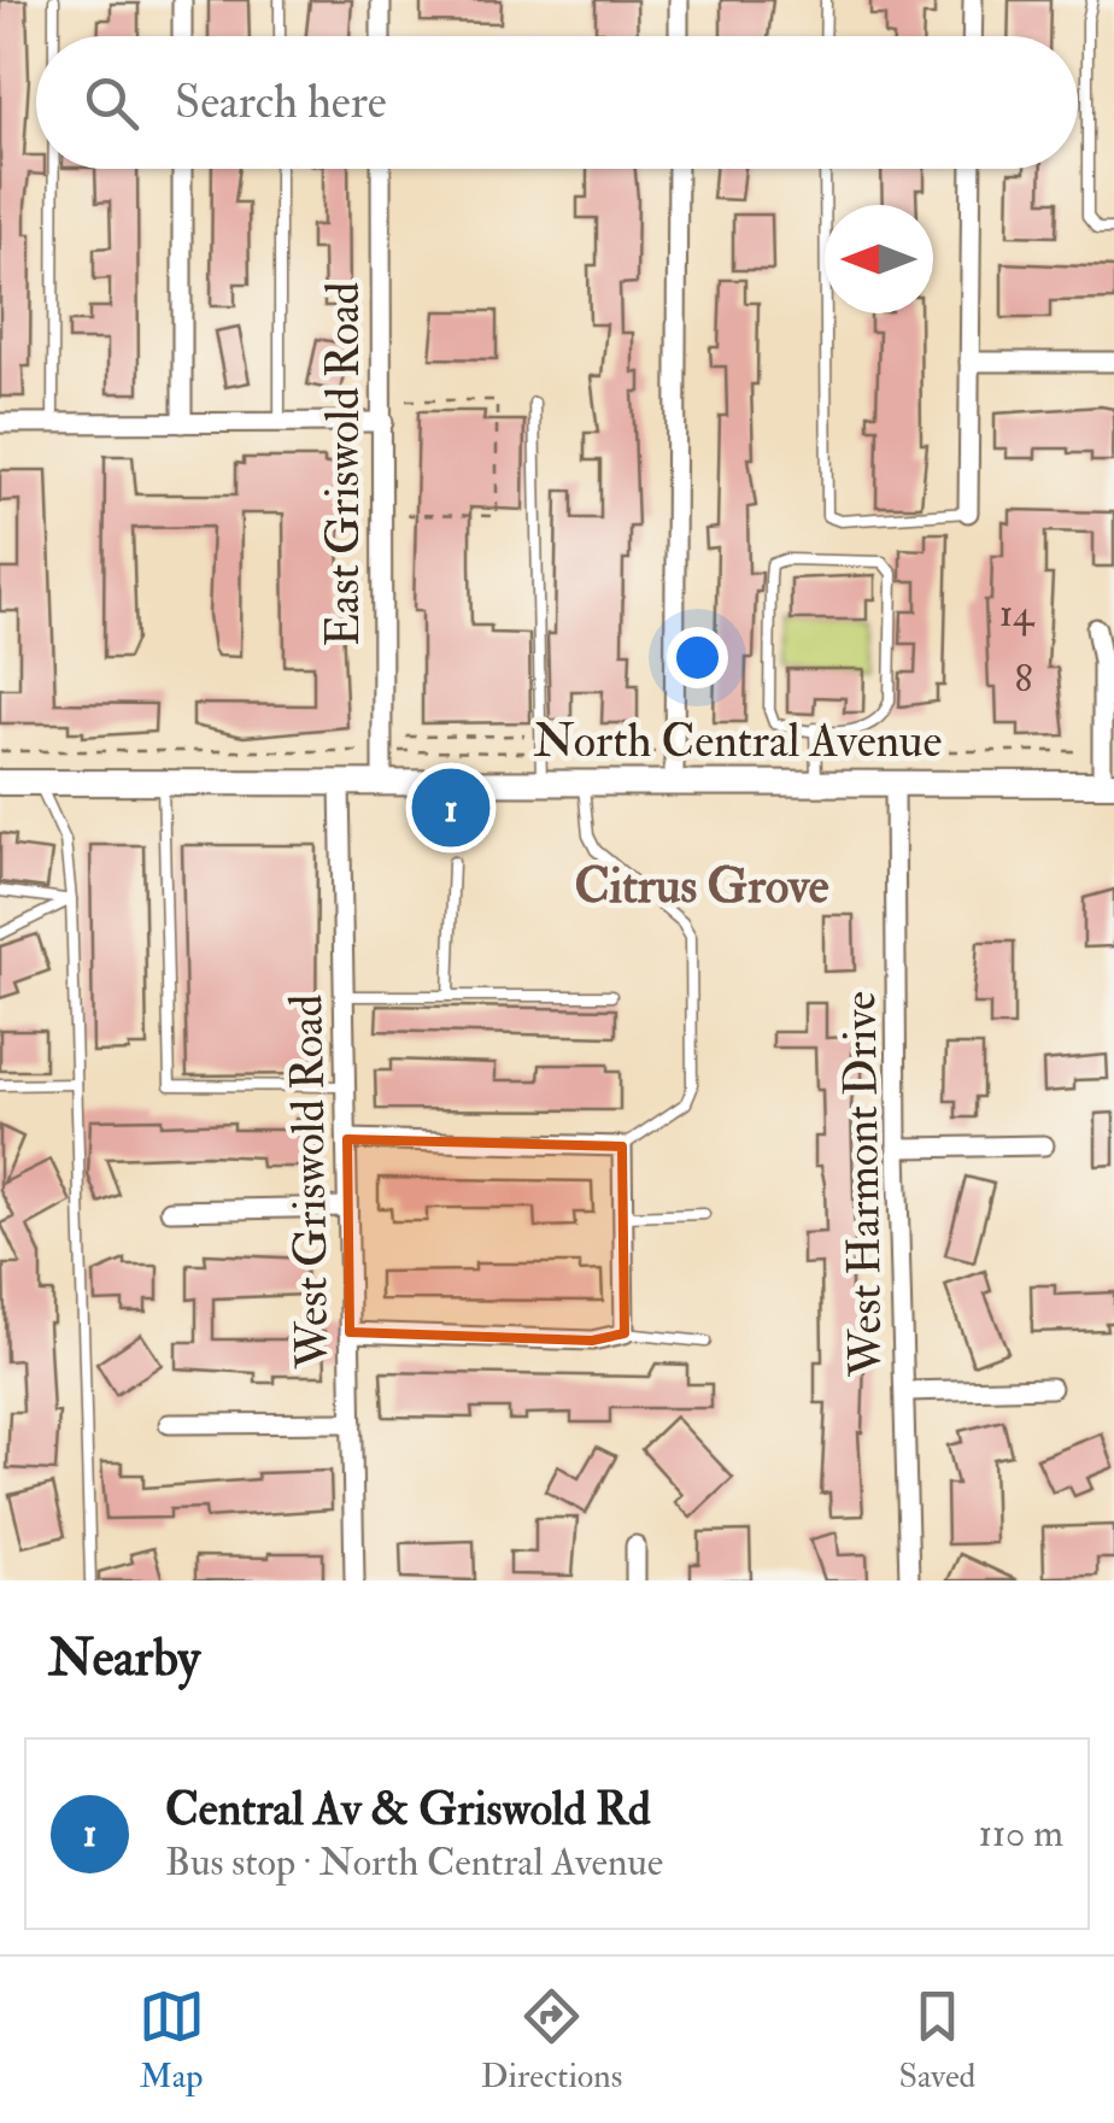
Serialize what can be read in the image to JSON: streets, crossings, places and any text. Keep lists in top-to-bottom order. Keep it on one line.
{"streets":{"main road":["North Central Avenue"],"street":["East Griswold Road","West Griswold Road","West Harmont Drive"]},"crossings":[["East Griswold Road","North Central Avenue"],["North Central Avenue","West Griswold Road"],["North Central Avenue","West Harmont Drive"]],"districts":["Citrus Grove"],"house_numbers":["14","8"],"north":"left","page":{"search":"Search here","pins":"1","heading":"Nearby","list":[{"mark":"1","name":"Central Av & Griswold Rd","note":"Bus stop · North Central Avenue","value":"110 m"}],"nav":["Map","Directions","Saved"]}}
